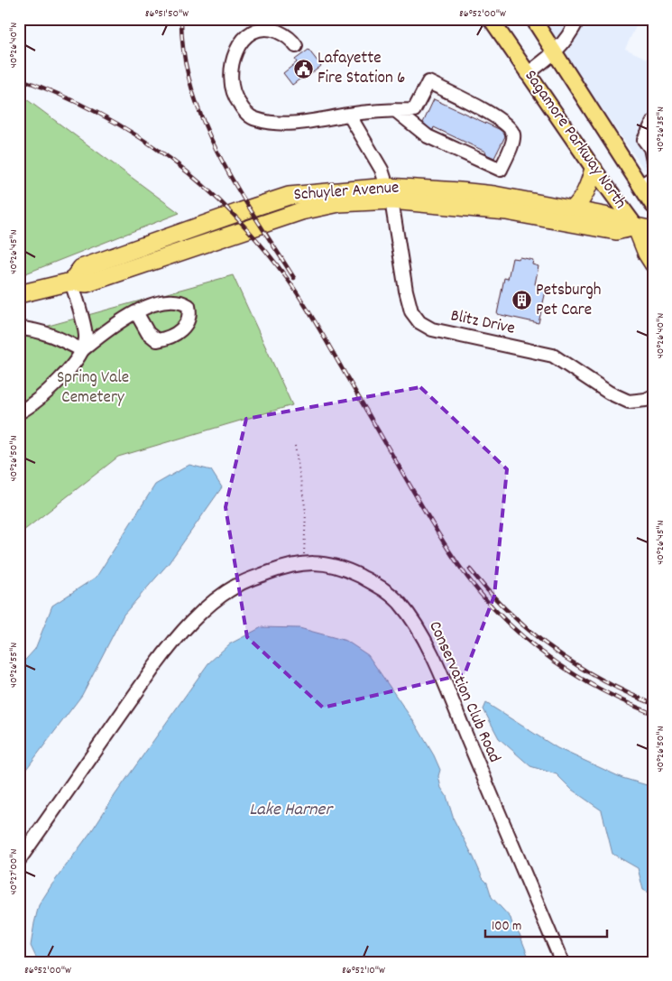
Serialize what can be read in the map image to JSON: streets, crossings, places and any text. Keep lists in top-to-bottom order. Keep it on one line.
{"streets":{"highway":["Sagamore Parkway North","Schuyler Avenue"],"street":["Blitz Drive","Conservation Club Road"]},"crossings":[["Sagamore Parkway North","Schuyler Avenue"],["Schuyler Avenue","Blitz Drive"]],"water":["Lake Harner"],"parks":["Spring Vale Cemetery"],"places":{"public building":["Lafayette Fire Station 6"],"building":["Petsburgh Pet Care"]},"scale_bar":"100 m","coordinates":["86°51'50\"W","86°52'00\"W","40°26'40\"N","40°26'35\"N","40°26'45\"N","40°26'50\"N","40°26'55\"N","40°27'00\"N","86°52'10\"W"]}
